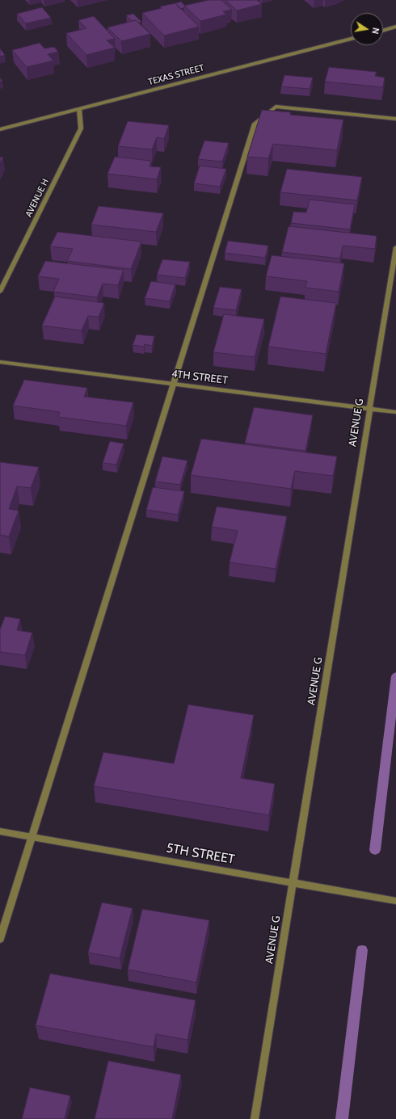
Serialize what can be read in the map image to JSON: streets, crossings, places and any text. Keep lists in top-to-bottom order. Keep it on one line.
{"streets":{"street":["TEXAS STREET","AVENUE H","4TH STREET","AVENUE G","5TH STREET"]},"crossings":[["TEXAS STREET","AVENUE H"],["4TH STREET","AVENUE G"],["AVENUE G","5TH STREET"]],"north":"right"}
